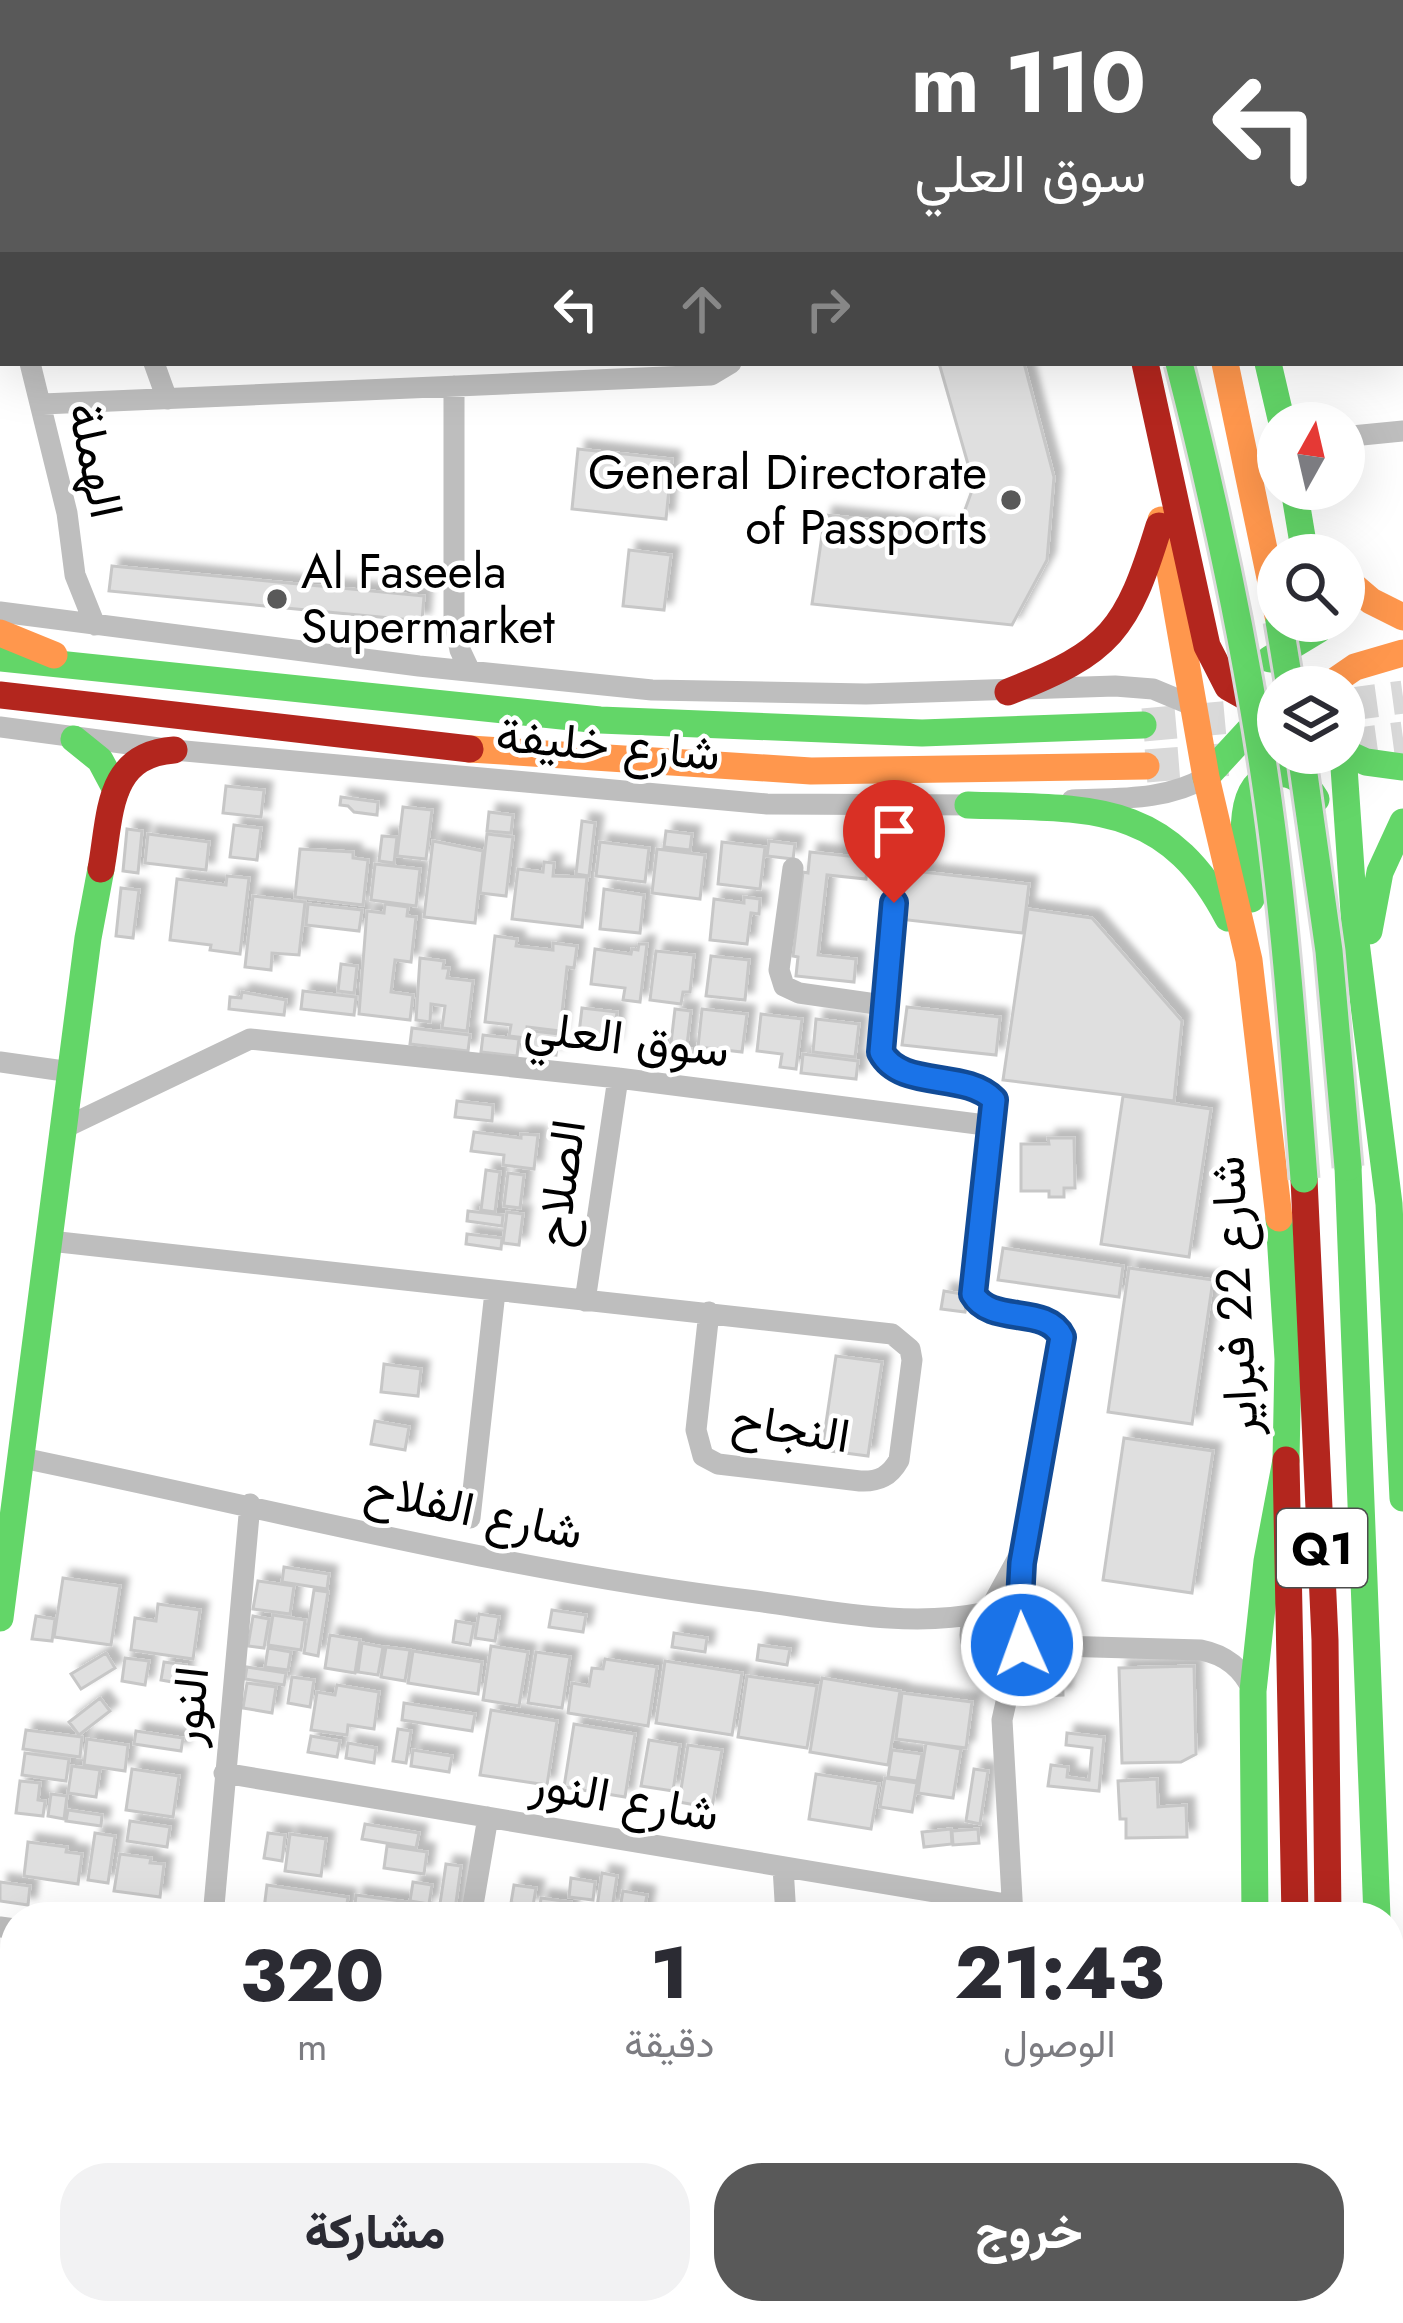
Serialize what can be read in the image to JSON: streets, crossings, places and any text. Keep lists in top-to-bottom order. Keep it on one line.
{"streets":{"main road":["شارع خليفة","شارع 22 فبراير","Q1"],"street":["الهملة","سوق العلي","الصلاح","النجاح","شارع الفلاح","النور","شارع النور"]},"crossings":[["الهملة","شارع خليفة"],["شارع خليفة","شارع 22 فبراير"],["سوق العلي","الصلاح"],["الصلاح","النجاح"],["شارع الفلاح","النور"],["شارع الفلاح","شارع النور"],["النور","شارع النور"]],"places":["General Directorate of Passports","Al Faseela Supermarket"],"north":"top","page":{"turn":["110 m","سوق العلي"],"eta":["21:43","الوصول","1","دقيقة","320","m"],"buttons":["خروج","مشاركة"]}}
